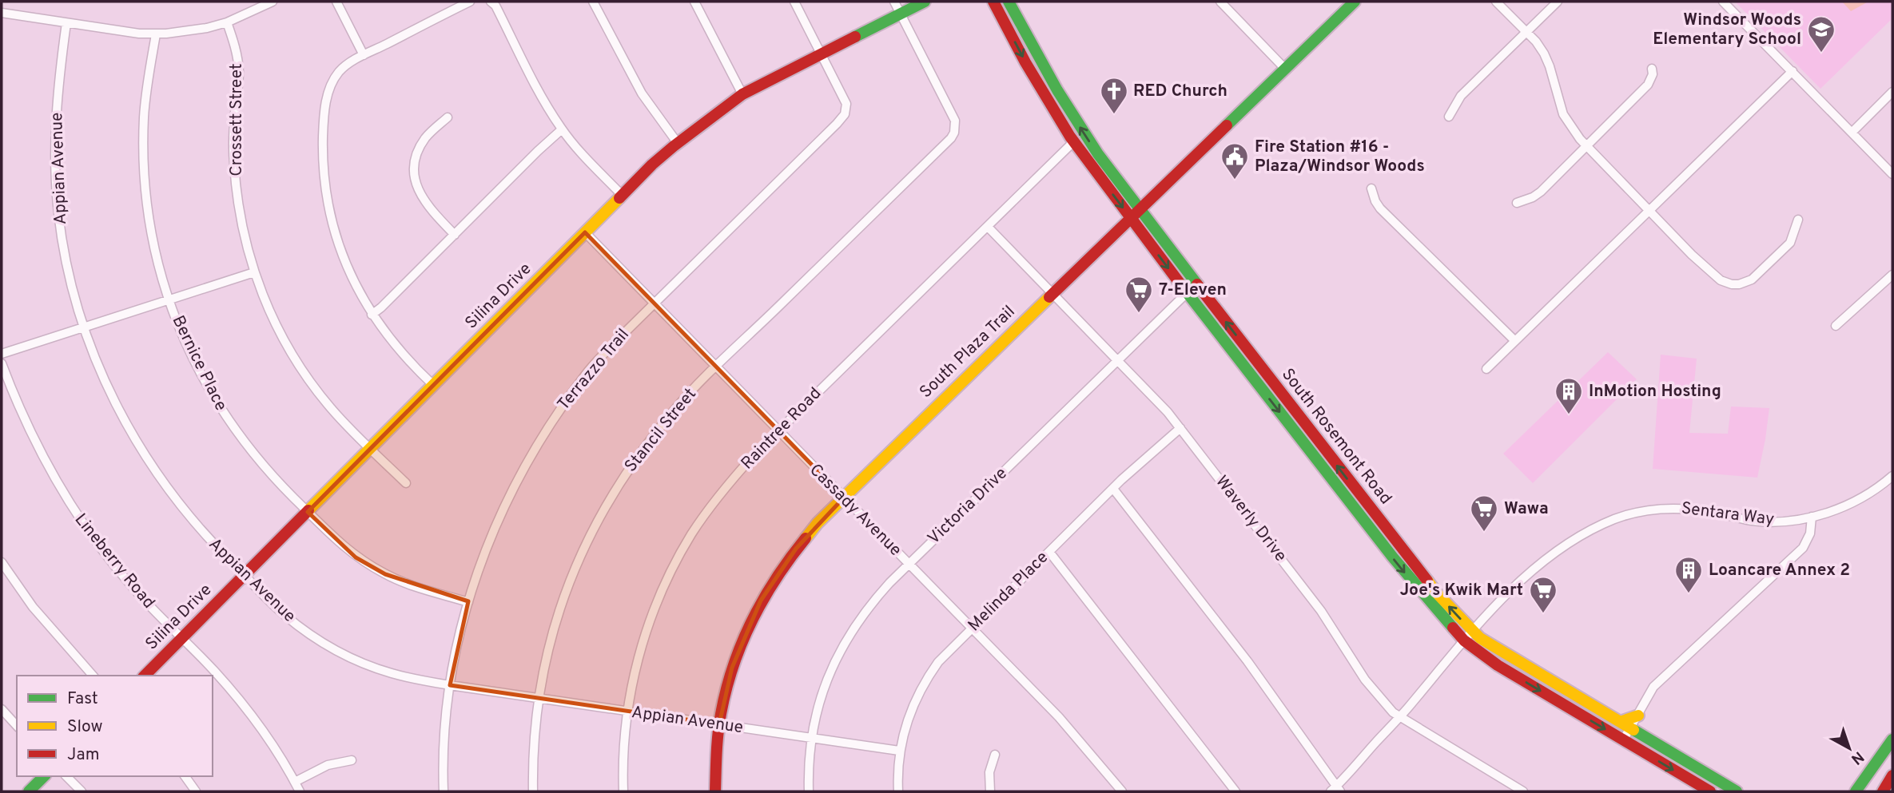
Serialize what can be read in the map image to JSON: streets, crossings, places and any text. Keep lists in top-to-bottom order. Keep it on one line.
{"streets":{"main road":["Silina Drive","South Plaza Trail","South Rosemont Road"],"street":["Crossett Street","Appian Avenue","Bernice Place","Terrazzo Trail","Raintree Road","Stancil Street","Victoria Drive","Cassady Avenue","Sentara Way","Waverly Drive","Lineberry Road","Melinda Place"]},"crossings":[["Crossett Street","Silina Drive"],["Appian Avenue","Silina Drive"],["Appian Avenue","South Plaza Trail"],["Appian Avenue","Terrazzo Trail"],["Appian Avenue","Raintree Road"],["Appian Avenue","Stancil Street"],["Appian Avenue","Victoria Drive"],["Appian Avenue","Melinda Place"],["Silina Drive","Bernice Place"],["Silina Drive","Terrazzo Trail"],["Silina Drive","Stancil Street"],["Silina Drive","Cassady Avenue"],["Silina Drive","Lineberry Road"],["South Plaza Trail","South Rosemont Road"],["South Plaza Trail","Cassady Avenue"],["South Plaza Trail","Waverly Drive"],["Bernice Place","Terrazzo Trail"],["Terrazzo Trail","Cassady Avenue"],["Raintree Road","South Rosemont Road"],["Raintree Road","Cassady Avenue"],["Raintree Road","Waverly Drive"],["Stancil Street","Cassady Avenue"],["South Rosemont Road","Victoria Drive"],["South Rosemont Road","Sentara Way"],["Victoria Drive","Cassady Avenue"],["Victoria Drive","Waverly Drive"],["Cassady Avenue","Melinda Place"],["Sentara Way","Waverly Drive"],["Waverly Drive","Melinda Place"]],"places":{"school or university":["Windsor Woods Elementary School"],"church":["RED Church"],"public building":["Fire Station #16 - Plaza/Windsor Woods"],"supermarket":["7-Eleven","Wawa","Joe's Kwik Mart"],"building":["InMotion Hosting","Loancare Annex 2"]},"legend":["Fast","Slow","Jam"],"north":"bottom right"}
